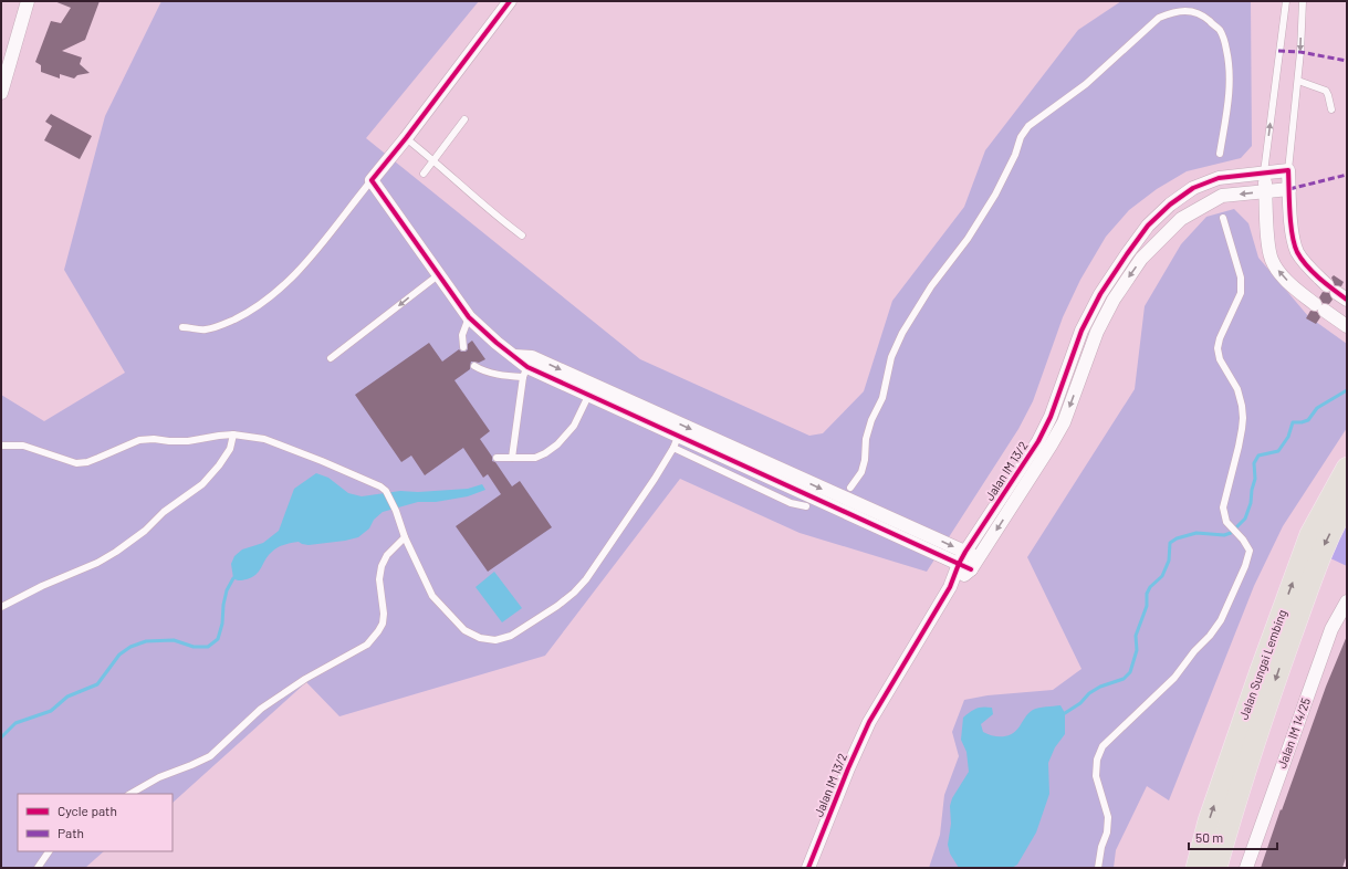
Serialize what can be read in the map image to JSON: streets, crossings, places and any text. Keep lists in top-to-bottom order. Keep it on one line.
{"streets":{"main road":["Jalan Sungai Lembing"],"street":["Jalan IM 13/2","Jalan IM 14/25"]},"legend":["Cycle path","Path"],"scale_bar":"50 m"}
